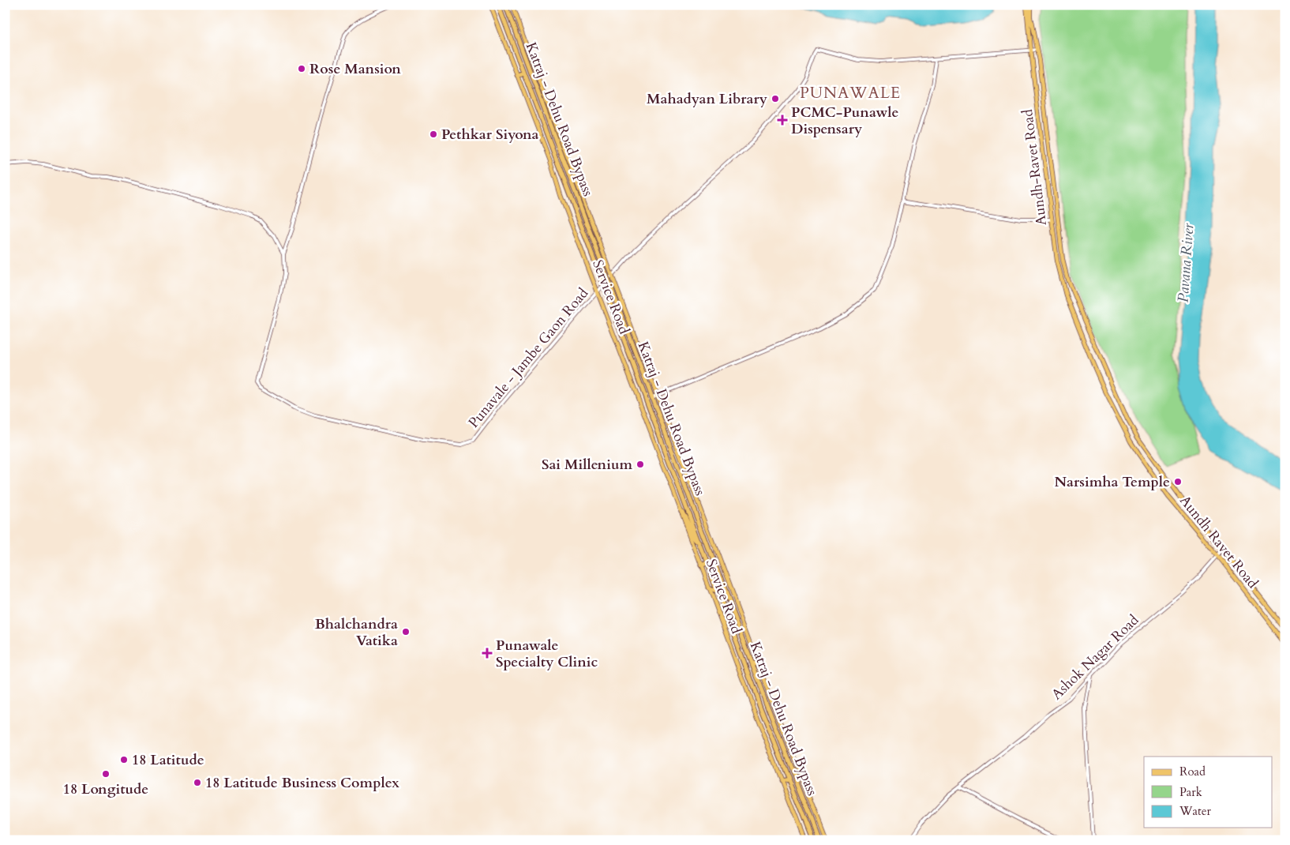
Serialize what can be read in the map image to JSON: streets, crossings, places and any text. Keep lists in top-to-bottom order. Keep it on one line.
{"streets":{"highway":["Katraj - Dehu Road Bypass"],"main road":["Aundh-Ravet Road","Service Road","Aundh Ravet Road"],"street":["Punavale - Jambe Gaon Road","Ashok Nagar Road"]},"crossings":[["Aundh-Ravet Road","Punavale - Jambe Gaon Road"],["Aundh-Ravet Road","Aundh Ravet Road"],["Service Road","Punavale - Jambe Gaon Road"],["Aundh Ravet Road","Ashok Nagar Road"]],"districts":["PUNAWALE"],"water":["Pavana River"],"places":{"other":["Rose Mansion","Mahadyan Library","Pethkar Siyona","Sai Millenium","Narsimha Temple","Bhalchandra Vatika","18 Latitude","18 Longitude","18 Latitude Business Complex"],"health":["PCMC-Punawle Dispensary","Punawale Specialty Clinic"]},"legend":["Road","Park","Water"]}
